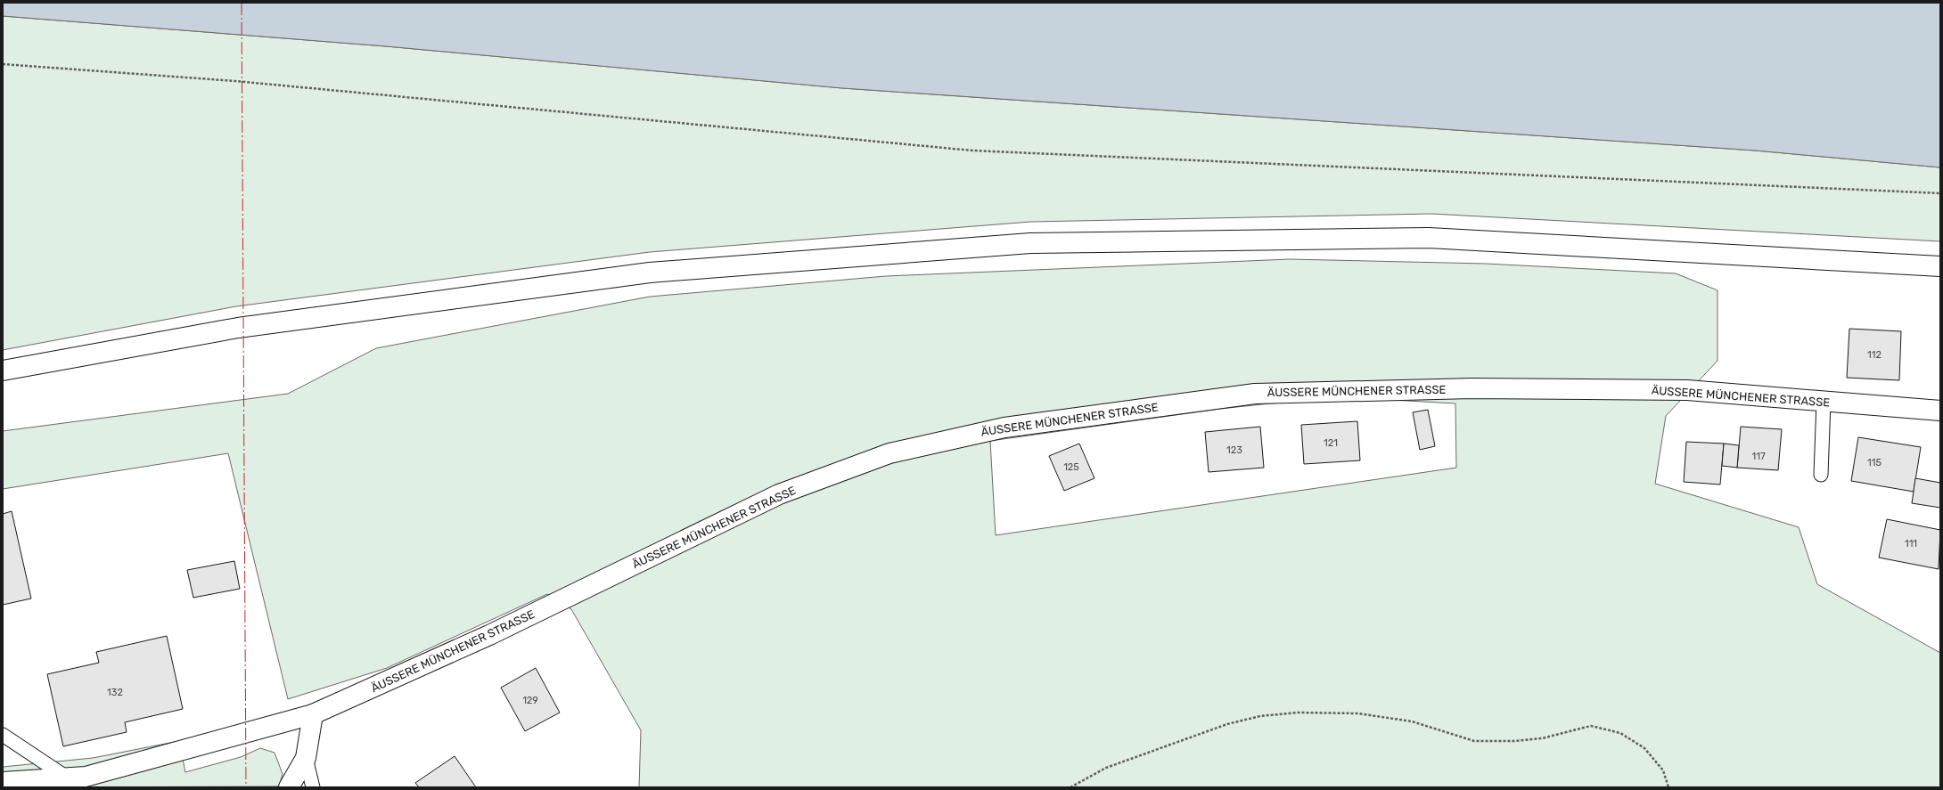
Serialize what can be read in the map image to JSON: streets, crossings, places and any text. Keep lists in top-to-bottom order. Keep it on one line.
{"streets":{"street":["ÄUSSERE MÜNCHENER STRASSE"]},"house_numbers":["112","121","123","117","115","125","111","132","129"]}
